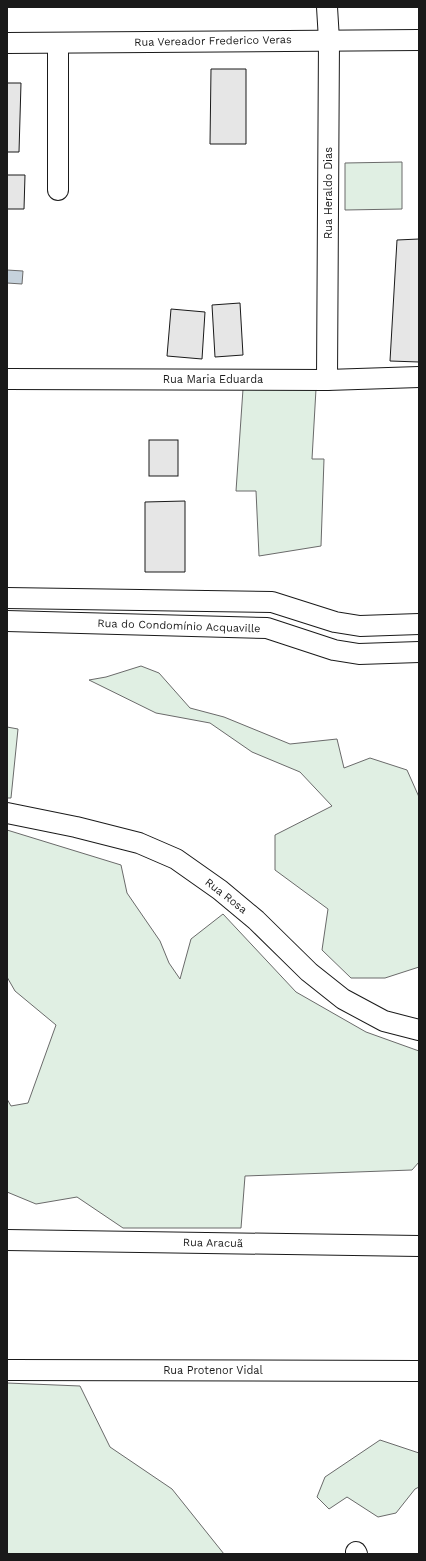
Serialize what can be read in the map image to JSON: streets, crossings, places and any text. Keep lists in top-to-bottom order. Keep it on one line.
{"streets":{"street":["Rua Vereador Frederico Veras","Rua Heraldo Dias","Rua Maria Eduarda","Rua do Condomínio Acquaville","Rua Rosa","Rua Aracuã","Rua Protenor Vidal"]},"crossings":[["Rua Vereador Frederico Veras","Rua Heraldo Dias"],["Rua Heraldo Dias","Rua Maria Eduarda"]]}
